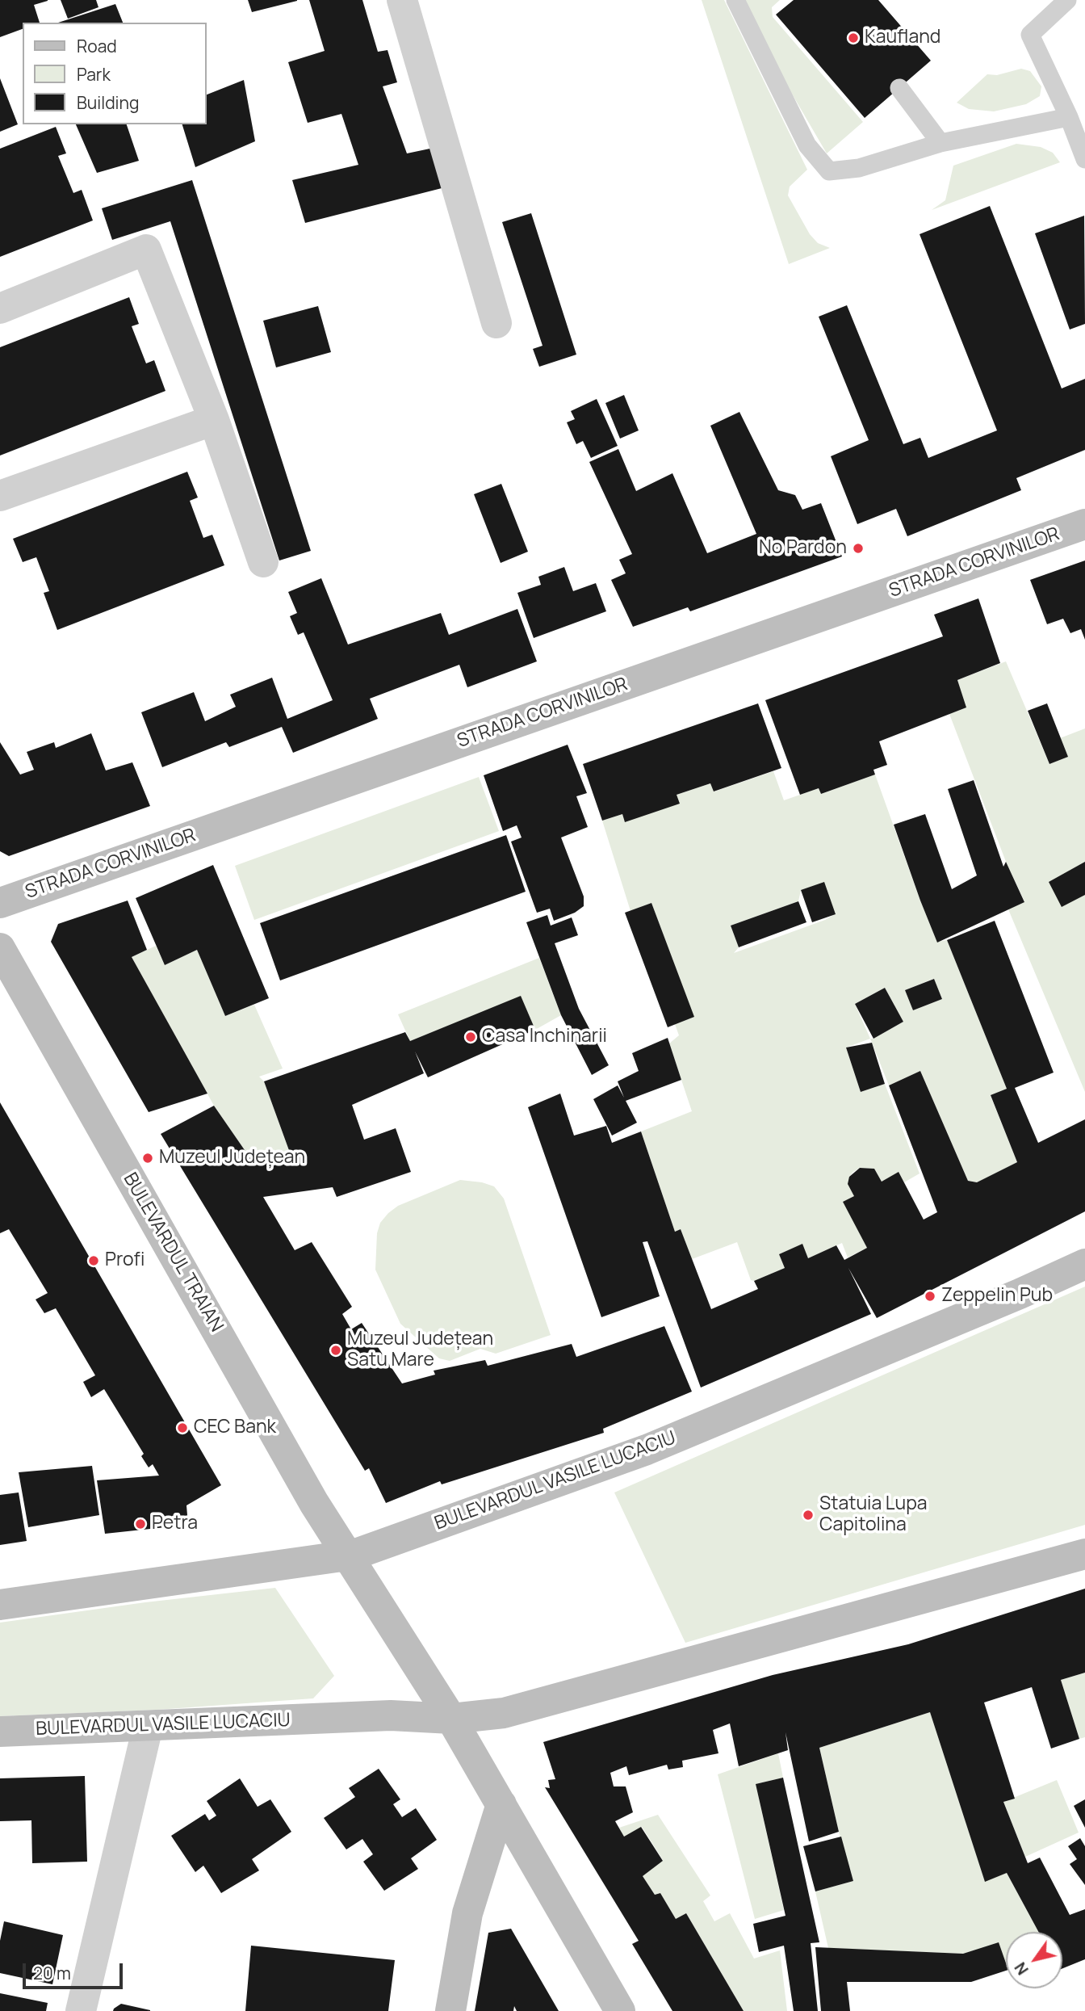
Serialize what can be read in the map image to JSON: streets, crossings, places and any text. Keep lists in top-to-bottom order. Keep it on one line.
{"streets":{"street":["STRADA CORVINILOR","BULEVARDUL TRAIAN","BULEVARDUL VASILE LUCACIU"]},"crossings":[["BULEVARDUL TRAIAN","BULEVARDUL VASILE LUCACIU"]],"places":["Kaufland","No Pardon","Casa Inchinarii","Muzeul Județean","Profi","Zeppelin Pub","Muzeul Județean Satu Mare","CEC Bank","Statuia Lupa Capitolina","Petra"],"legend":["Road","Park","Building"],"scale_bar":"20 m","north":"bottom left"}
